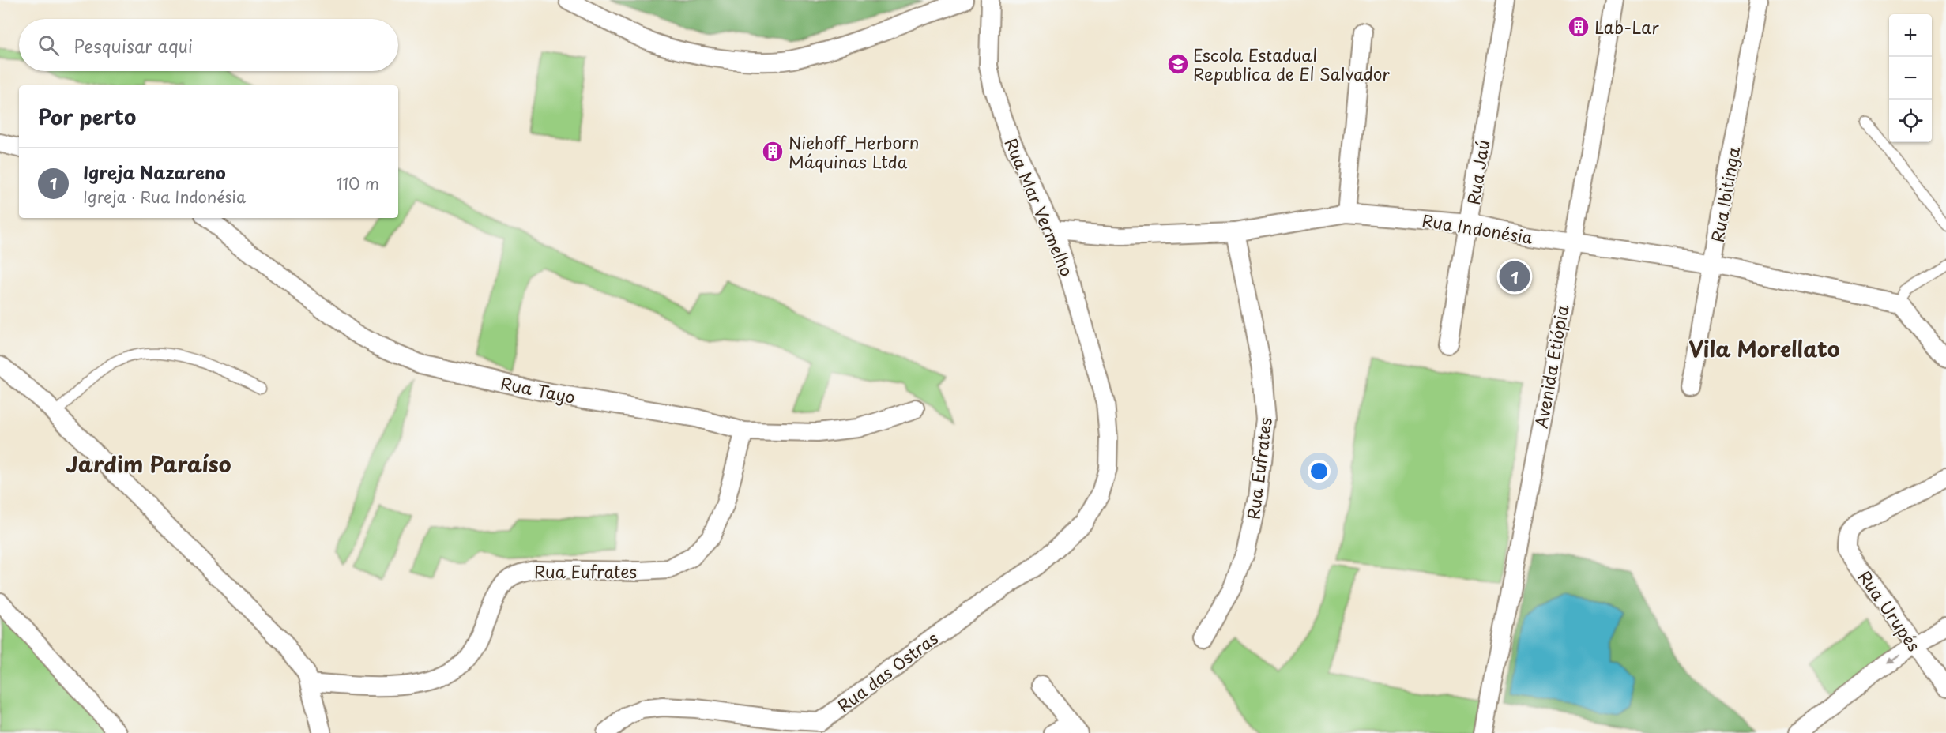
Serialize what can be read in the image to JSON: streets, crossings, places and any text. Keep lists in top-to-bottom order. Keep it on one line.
{"streets":{"street":["Rua Jaú","Rua Ibitinga","Rua Mar Vermelho","Rua Indonésia","Avenida Etiópia","Rua Tayo","Rua Eufrates","Rua Urupés","Rua das Ostras"]},"crossings":[["Rua Jaú","Rua Indonésia"],["Rua Ibitinga","Rua Indonésia"],["Rua Mar Vermelho","Rua Indonésia"],["Rua Mar Vermelho","Rua das Ostras"],["Rua Indonésia","Avenida Etiópia"],["Rua Indonésia","Rua Eufrates"],["Rua Tayo","Rua Eufrates"]],"districts":["Vila Morellato","Jardim Paraíso"],"places":{"building":["Lab-Lar","Niehoff_Herborn Máquinas Ltda"],"school or university":["Escola Estadual Republica de El Salvador"]},"page":{"map_buttons":["+","−"],"search":"Pesquisar aqui","heading":"Por perto","list":[{"mark":"1","name":"Igreja Nazareno","note":"Igreja · Rua Indonésia","value":"110 m"}],"pins":"1"}}
